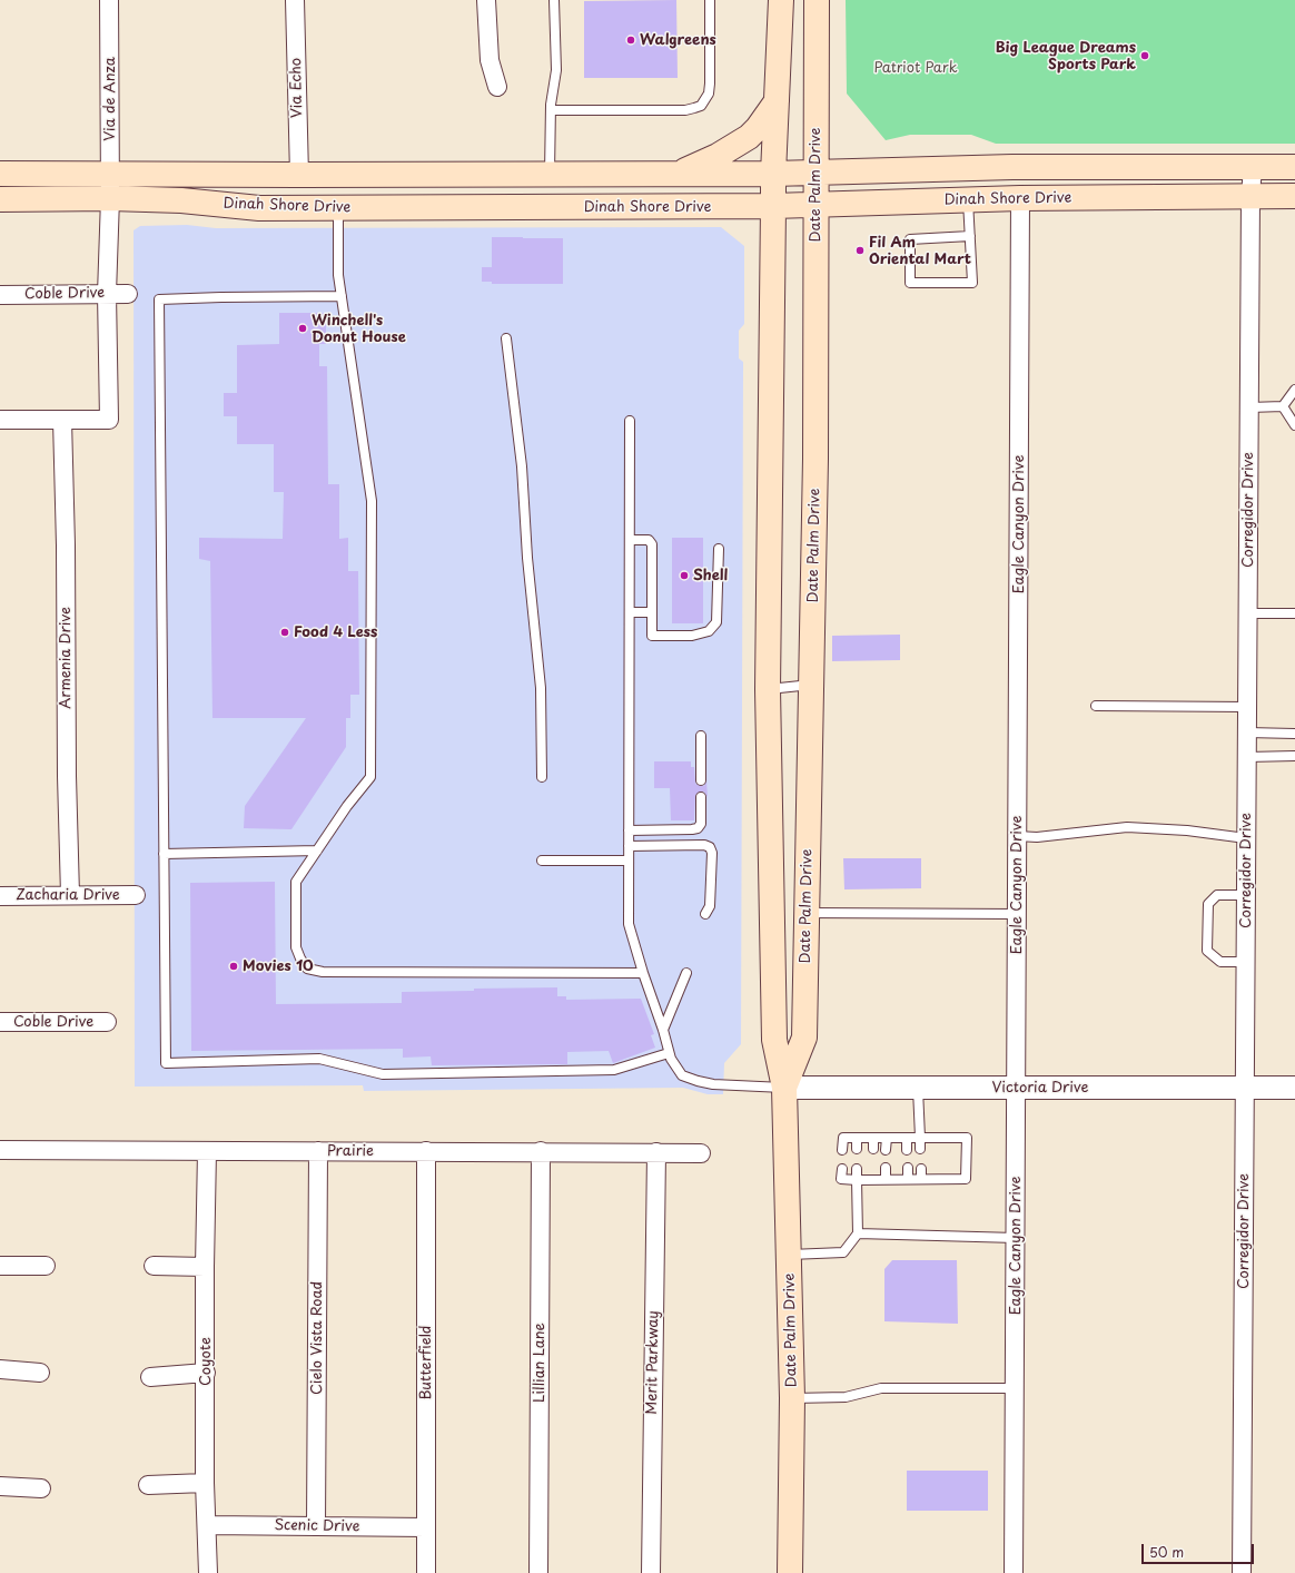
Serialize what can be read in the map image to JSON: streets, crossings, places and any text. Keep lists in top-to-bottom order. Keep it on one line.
{"streets":{"main road":["Date Palm Drive","Dinah Shore Drive"],"street":["Via Echo","Via de Anza","Coble Drive","Corregidor Drive","Eagle Canyon Drive","Armenia Drive","Zacharia Drive","Victoria Drive","Prairie","Cielo Vista Road","Coyote","Butterfield","Lillian Lane","Merit Parkway","Scenic Drive"]},"crossings":[["Via Echo","Dinah Shore Drive"],["Via de Anza","Dinah Shore Drive"],["Via de Anza","Coble Drive"],["Via de Anza","Armenia Drive"],["Date Palm Drive","Dinah Shore Drive"],["Date Palm Drive","Victoria Drive"],["Dinah Shore Drive","Corregidor Drive"],["Dinah Shore Drive","Eagle Canyon Drive"],["Corregidor Drive","Victoria Drive"],["Eagle Canyon Drive","Victoria Drive"],["Armenia Drive","Zacharia Drive"],["Prairie","Cielo Vista Road"],["Prairie","Coyote"],["Prairie","Butterfield"],["Prairie","Lillian Lane"],["Prairie","Merit Parkway"],["Cielo Vista Road","Scenic Drive"],["Coyote","Scenic Drive"],["Butterfield","Scenic Drive"]],"parks":["Patriot Park"],"places":["Walgreens","Big League Dreams Sports Park","Fil Am Oriental Mart","Winchell's Donut House","Shell","Food 4 Less","Movies 10"],"scale_bar":"50 m"}
